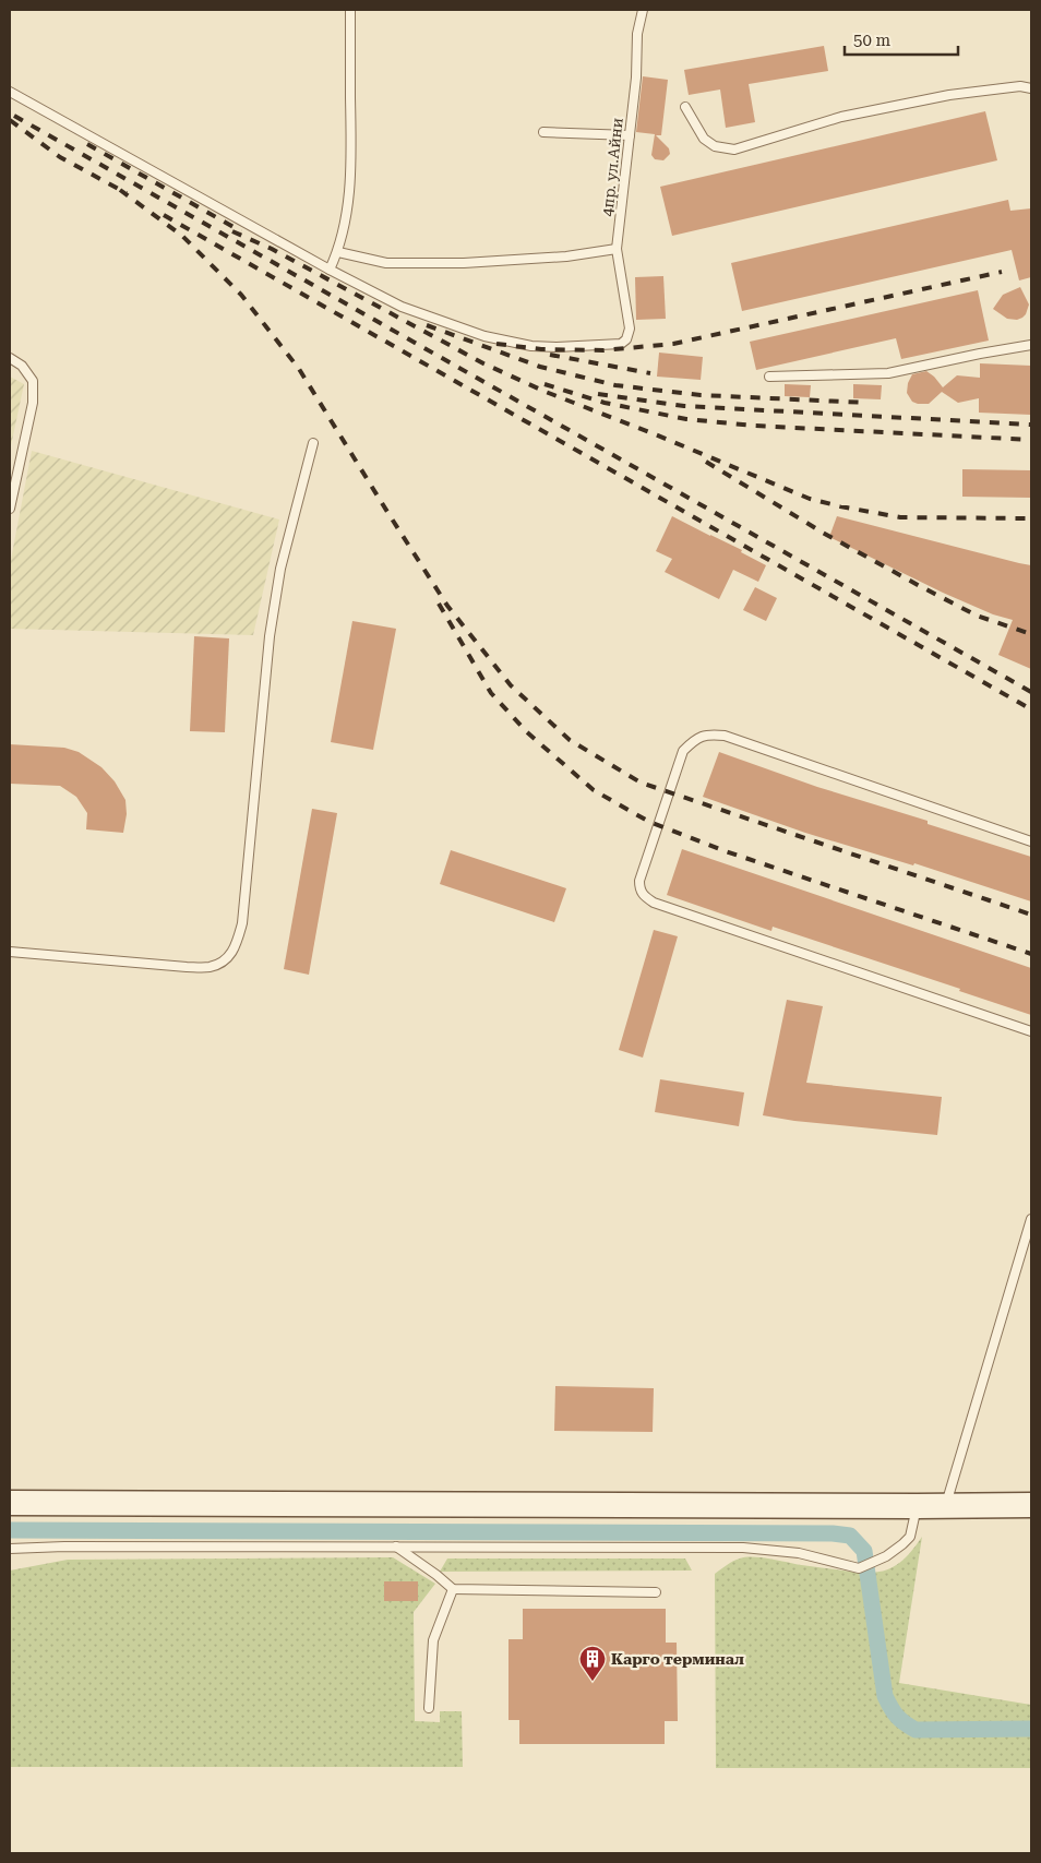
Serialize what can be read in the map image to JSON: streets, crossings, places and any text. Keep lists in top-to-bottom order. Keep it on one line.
{"streets":{"lane":["4пр. ул.Айни"]},"places":{"building":["Карго терминал"]},"scale_bar":"50 m"}
